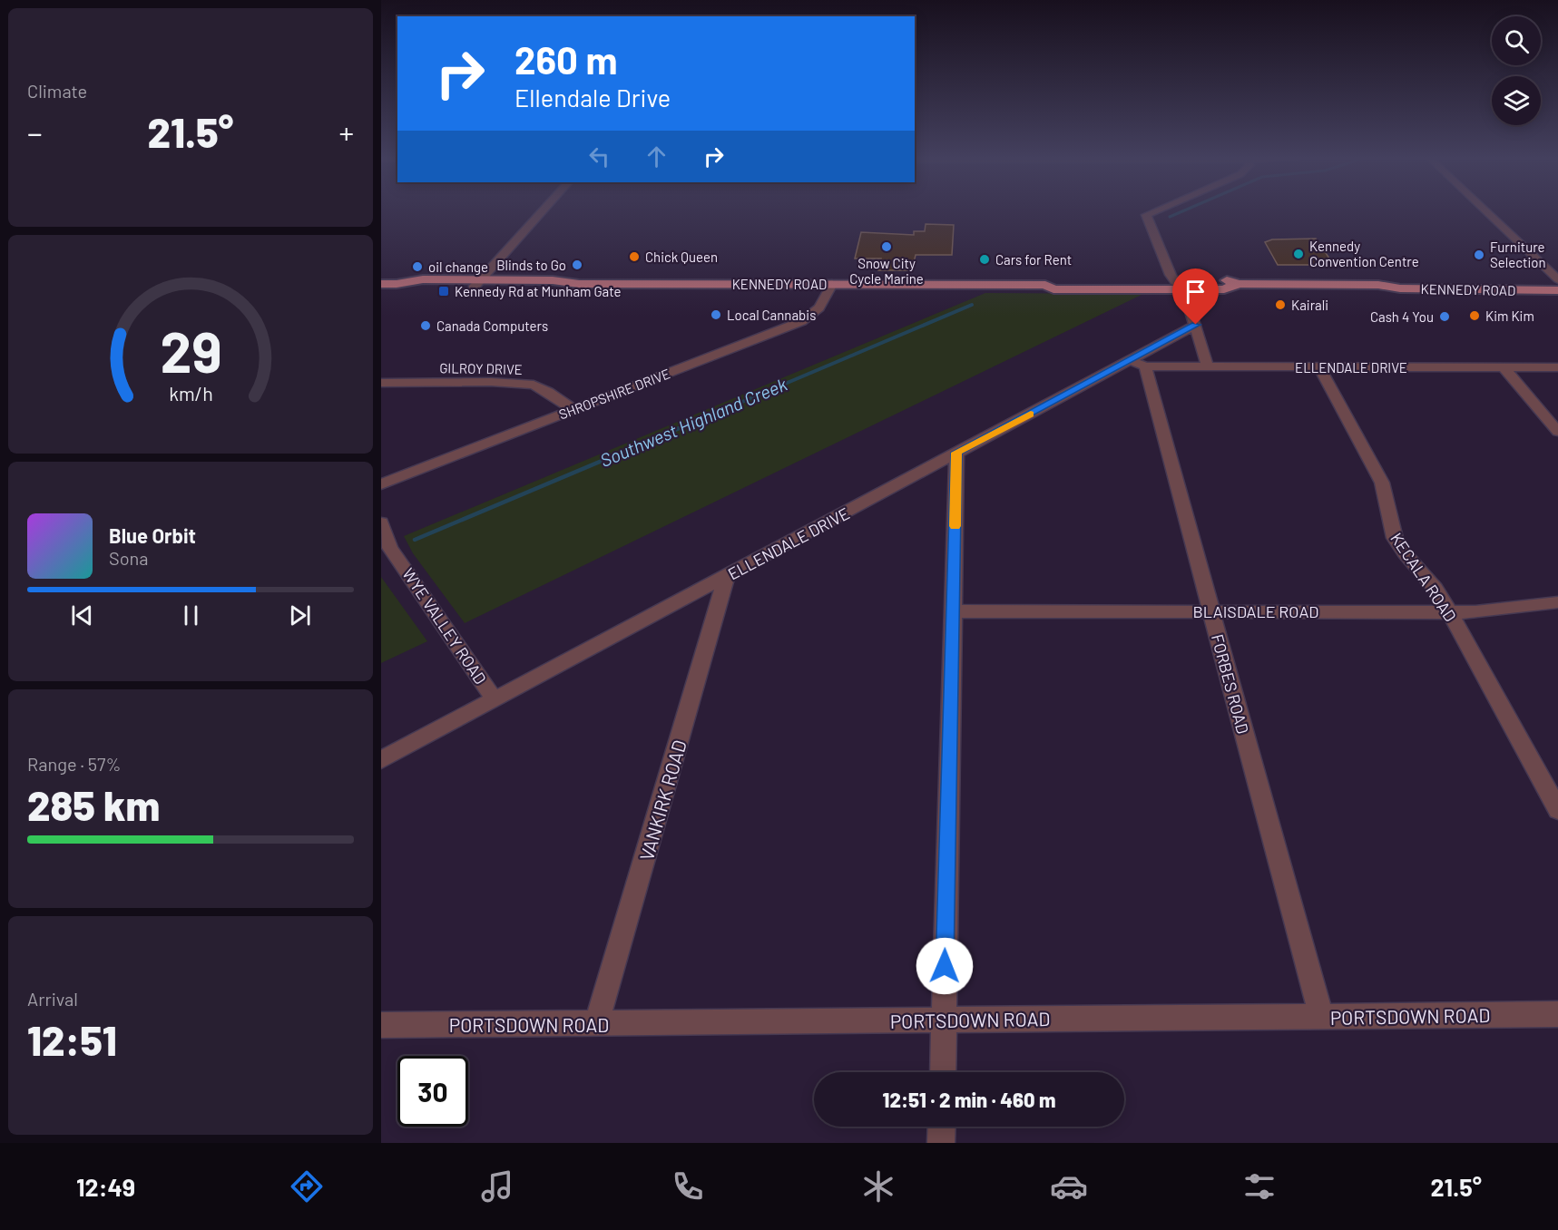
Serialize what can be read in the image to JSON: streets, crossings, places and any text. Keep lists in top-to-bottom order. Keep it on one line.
{"streets":{"main road":["KENNEDY ROAD"],"street":["ELLENDALE DRIVE","GILROY DRIVE","SHROPSHIRE DRIVE","KECALA ROAD","BLAISDALE ROAD","WYE VALLEY ROAD","FORBES ROAD","VANKIRK ROAD","PORTSDOWN ROAD"]},"crossings":[["KENNEDY ROAD","SHROPSHIRE DRIVE"],["ELLENDALE DRIVE","KECALA ROAD"],["ELLENDALE DRIVE","WYE VALLEY ROAD"],["ELLENDALE DRIVE","FORBES ROAD"],["ELLENDALE DRIVE","VANKIRK ROAD"],["GILROY DRIVE","SHROPSHIRE DRIVE"],["KECALA ROAD","BLAISDALE ROAD"],["BLAISDALE ROAD","FORBES ROAD"],["FORBES ROAD","PORTSDOWN ROAD"],["VANKIRK ROAD","PORTSDOWN ROAD"]],"water":["Southwest Highland Creek"],"places":{"other":["Snow City Cycle Marine","Kennedy Convention Centre","Furniture Selection","Chick Queen","Cars for Rent","Blinds to Go","oil change","Kairali","Local Cannabis","Kim Kim","Cash 4 You","Canada Computers"],"transit":["Kennedy Rd at Munham Gate"]},"page":{"tile":["Climate",["Range · 57%","285 km"],["Arrival","12:51"]],"turn":["260 m","Ellendale Drive"],"heat":["−","21.5°","+"],"song":["Blue Orbit","Sona"],"limit":"30","trip":"12:51 · 2 min · 460 m","tabs":["12:49","21.5°"],"gauge":["29","km/h"]}}
